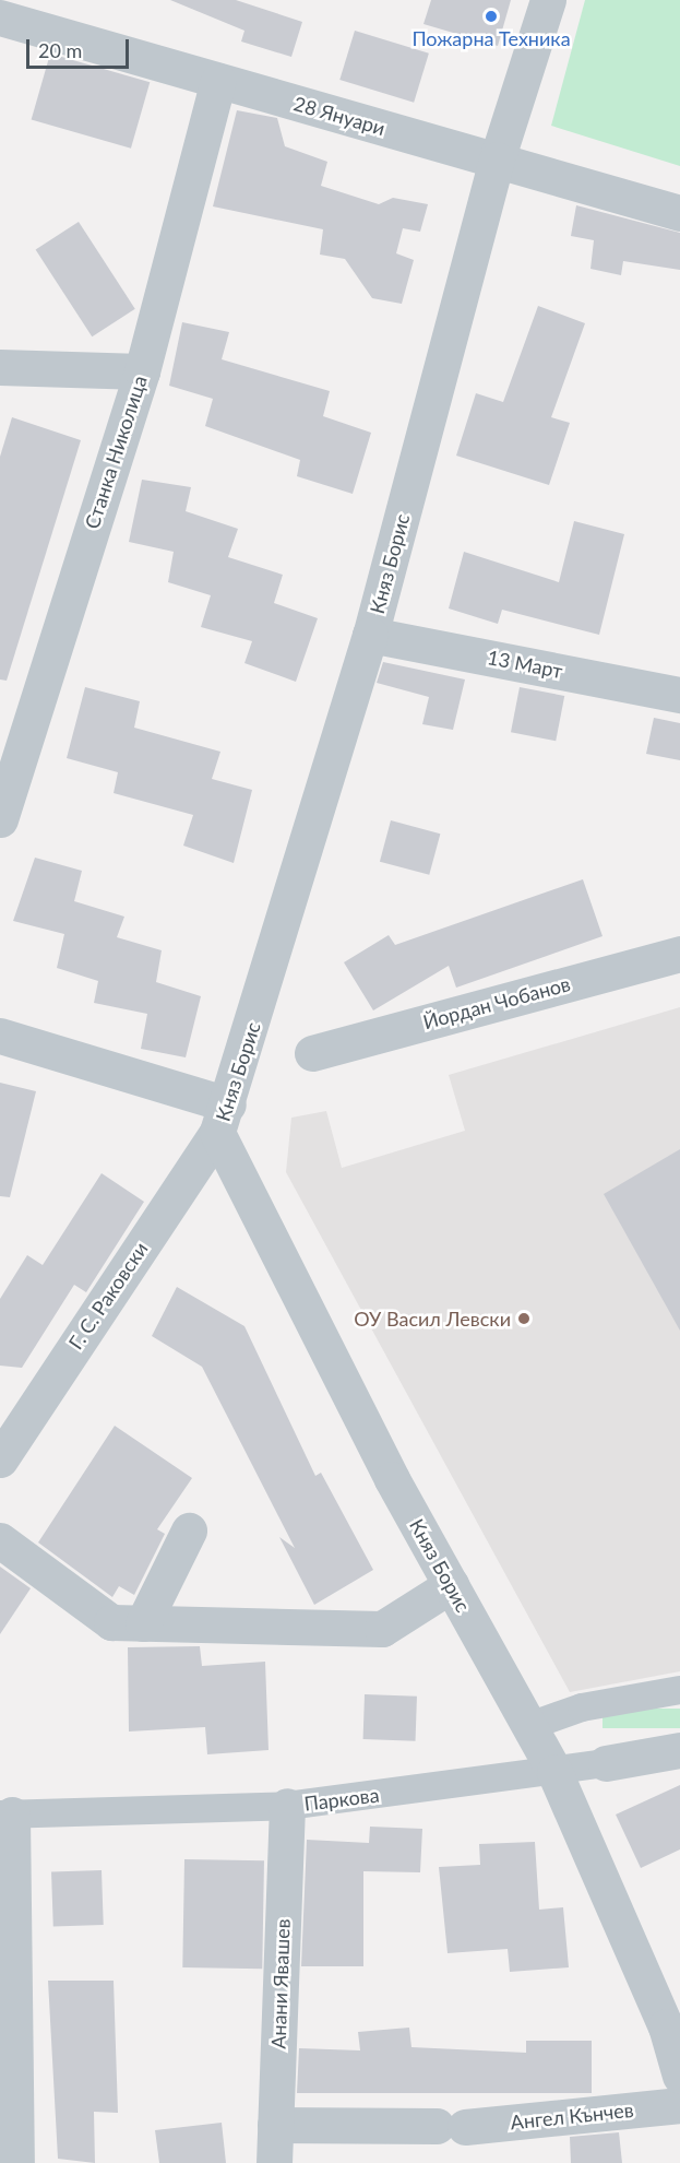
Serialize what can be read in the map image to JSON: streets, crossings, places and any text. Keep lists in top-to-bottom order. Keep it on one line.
{"streets":{"street":["28 Януари","Станка Николица","Княз Борис","13 Март","Йордан Чобанов","Г. С. Раковски","Паркова","Анани Явашев","Ангел Кънчев"]},"crossings":[["28 Януари","Станка Николица"],["28 Януари","Княз Борис"],["Княз Борис","13 Март"],["Княз Борис","Г. С. Раковски"],["Княз Борис","Паркова"],["Паркова","Анани Явашев"],["Анани Явашев","Ангел Кънчев"]],"places":["Пожарна Техника","ОУ Васил Левски"],"scale_bar":"20 m"}
